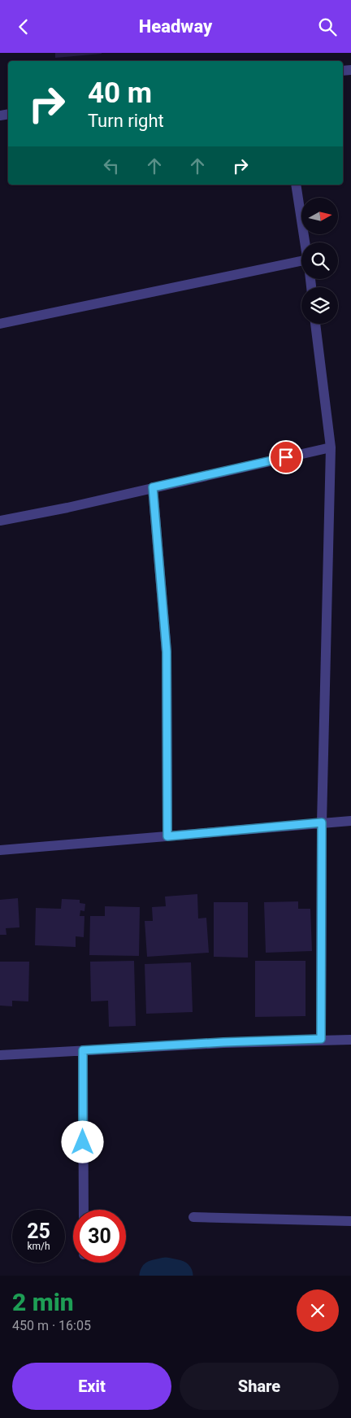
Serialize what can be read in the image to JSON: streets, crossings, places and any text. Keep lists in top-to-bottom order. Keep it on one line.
{"north":"right","page":{"header":"Headway","turn":["40 m","Turn right"],"speed":"25 km/h","limit":"30","heading":["2 min","450 m · 16:05"],"buttons":["Exit","Share"]}}
